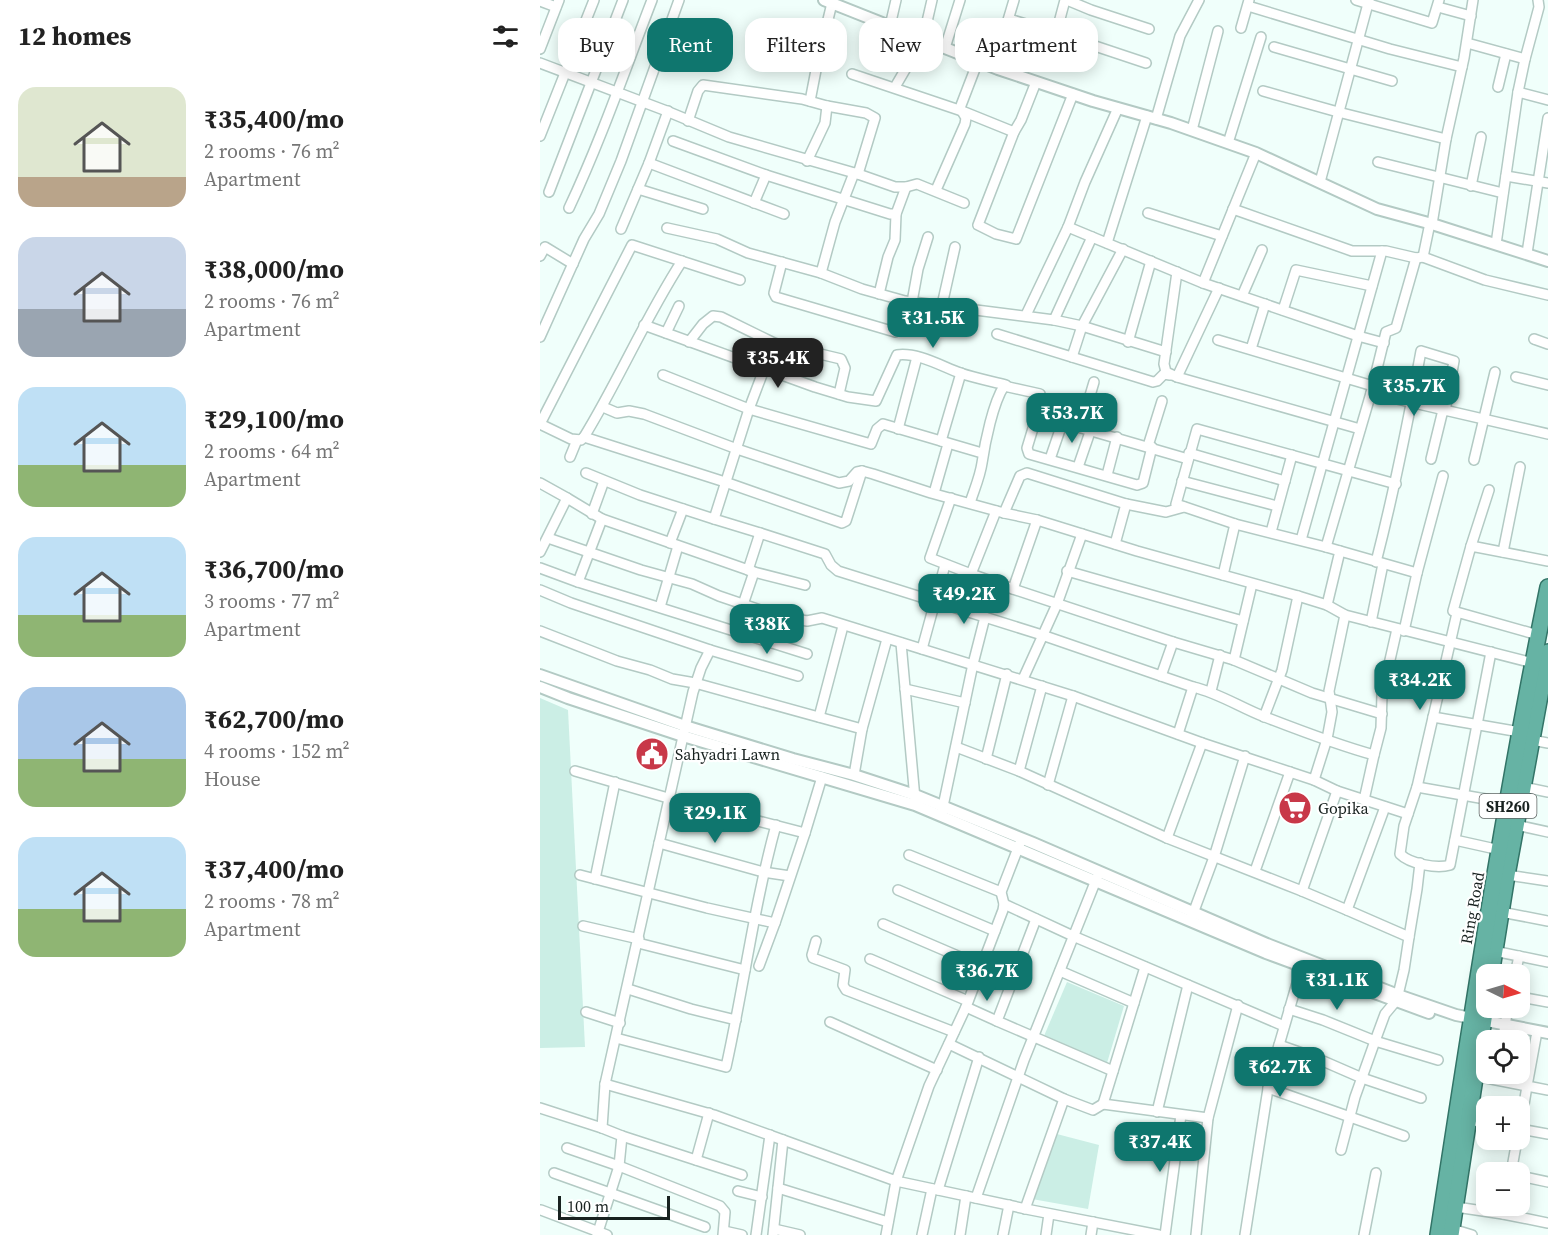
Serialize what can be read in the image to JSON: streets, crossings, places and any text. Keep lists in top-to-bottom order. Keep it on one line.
{"streets":{"highway":["SH260","Ring Road"]},"places":{"public building":["Sahyadri Lawn"],"supermarket":["Gopika"]},"scale_bar":"100 m","north":"right","page":{"heading":"12 homes","chip":["Buy","Rent","Filters","New","Apartment"],"list":[{"name":"₹35,400/mo","note":"2 rooms · 76 m² · Apartment"},{"name":"₹38,000/mo","note":"2 rooms · 76 m² · Apartment"},{"name":"₹29,100/mo","note":"2 rooms · 64 m² · Apartment"},{"name":"₹36,700/mo","note":"3 rooms · 77 m² · Apartment"},{"name":"₹62,700/mo","note":"4 rooms · 152 m² · House"},{"name":"₹37,400/mo","note":"2 rooms · 78 m² · Apartment"}],"price":["₹31.5K","₹35.4K","₹35.7K","₹53.7K","₹49.2K","₹38K","₹34.2K","₹29.1K","₹36.7K","₹31.1K","₹62.7K","₹37.4K"],"map_buttons":["+","−"],"scale":"100 m"}}
